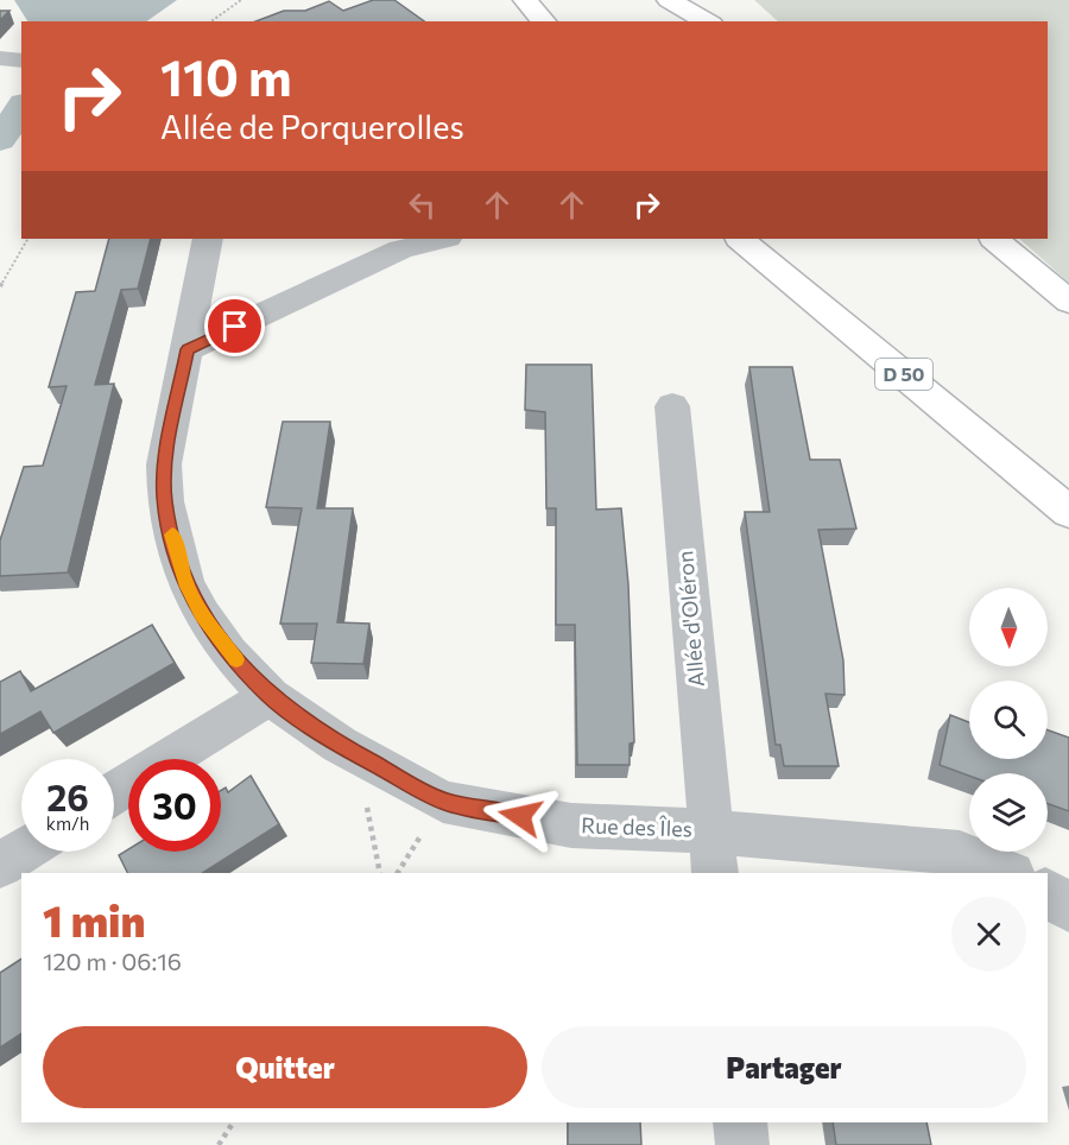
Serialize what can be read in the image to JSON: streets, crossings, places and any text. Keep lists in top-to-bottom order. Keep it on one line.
{"streets":{"main road":["D 50"],"street":["Allée d'Oléron","Rue des Îles"]},"crossings":[["Allée d'Oléron","Rue des Îles"]],"north":"bottom","page":{"turn":["110 m","Allée de Porquerolles"],"speed":"26 km/h","limit":"30","heading":["1 min","120 m · 06:16"],"buttons":["Quitter","Partager"]}}
